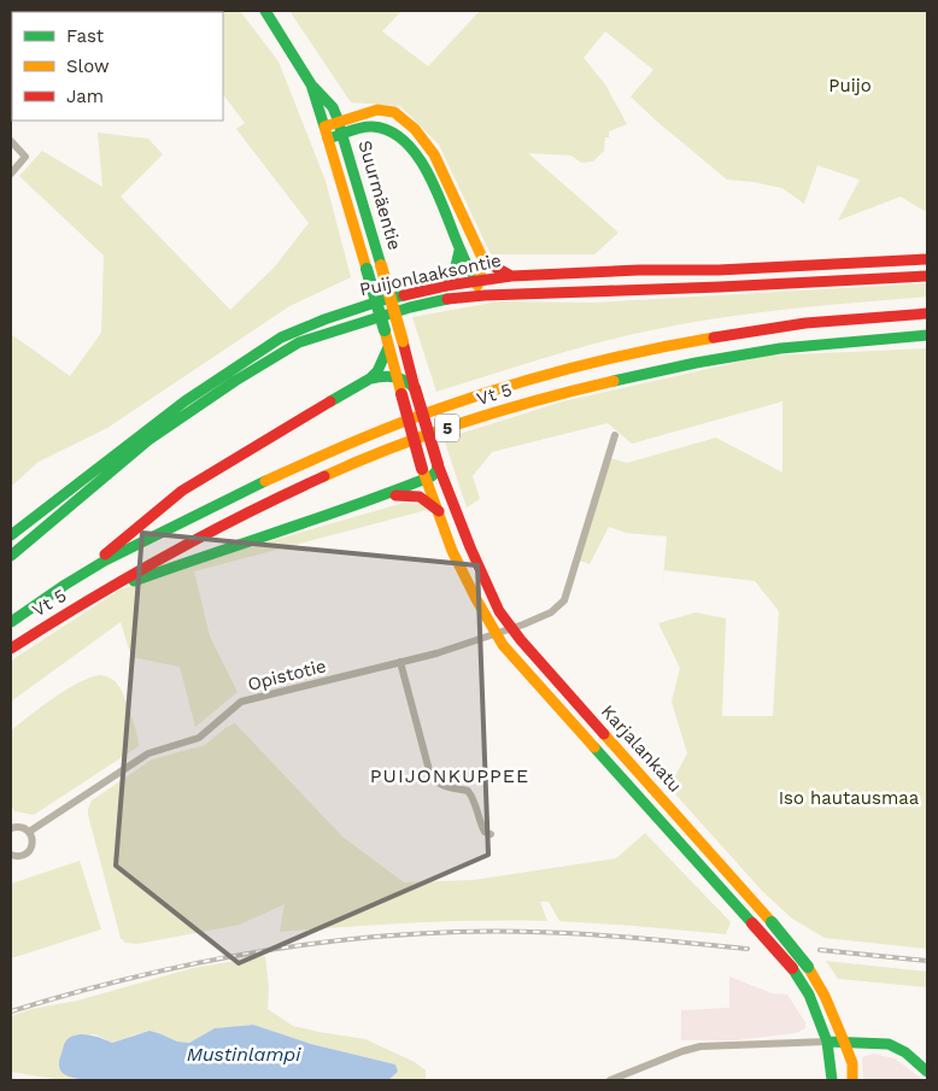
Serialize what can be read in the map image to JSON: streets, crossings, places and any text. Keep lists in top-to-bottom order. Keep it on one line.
{"streets":{"main road":["Suurmäentie","Puijonlaaksontie","Vt 5","5","Karjalankatu"],"street":["Opistotie"]},"crossings":[["Suurmäentie","Karjalankatu"],["Opistotie","Karjalankatu"]],"districts":["PUIJONKUPPEE"],"water":["Mustinlampi"],"parks":["Puijo","Iso hautausmaa"],"legend":["Fast","Slow","Jam"]}
